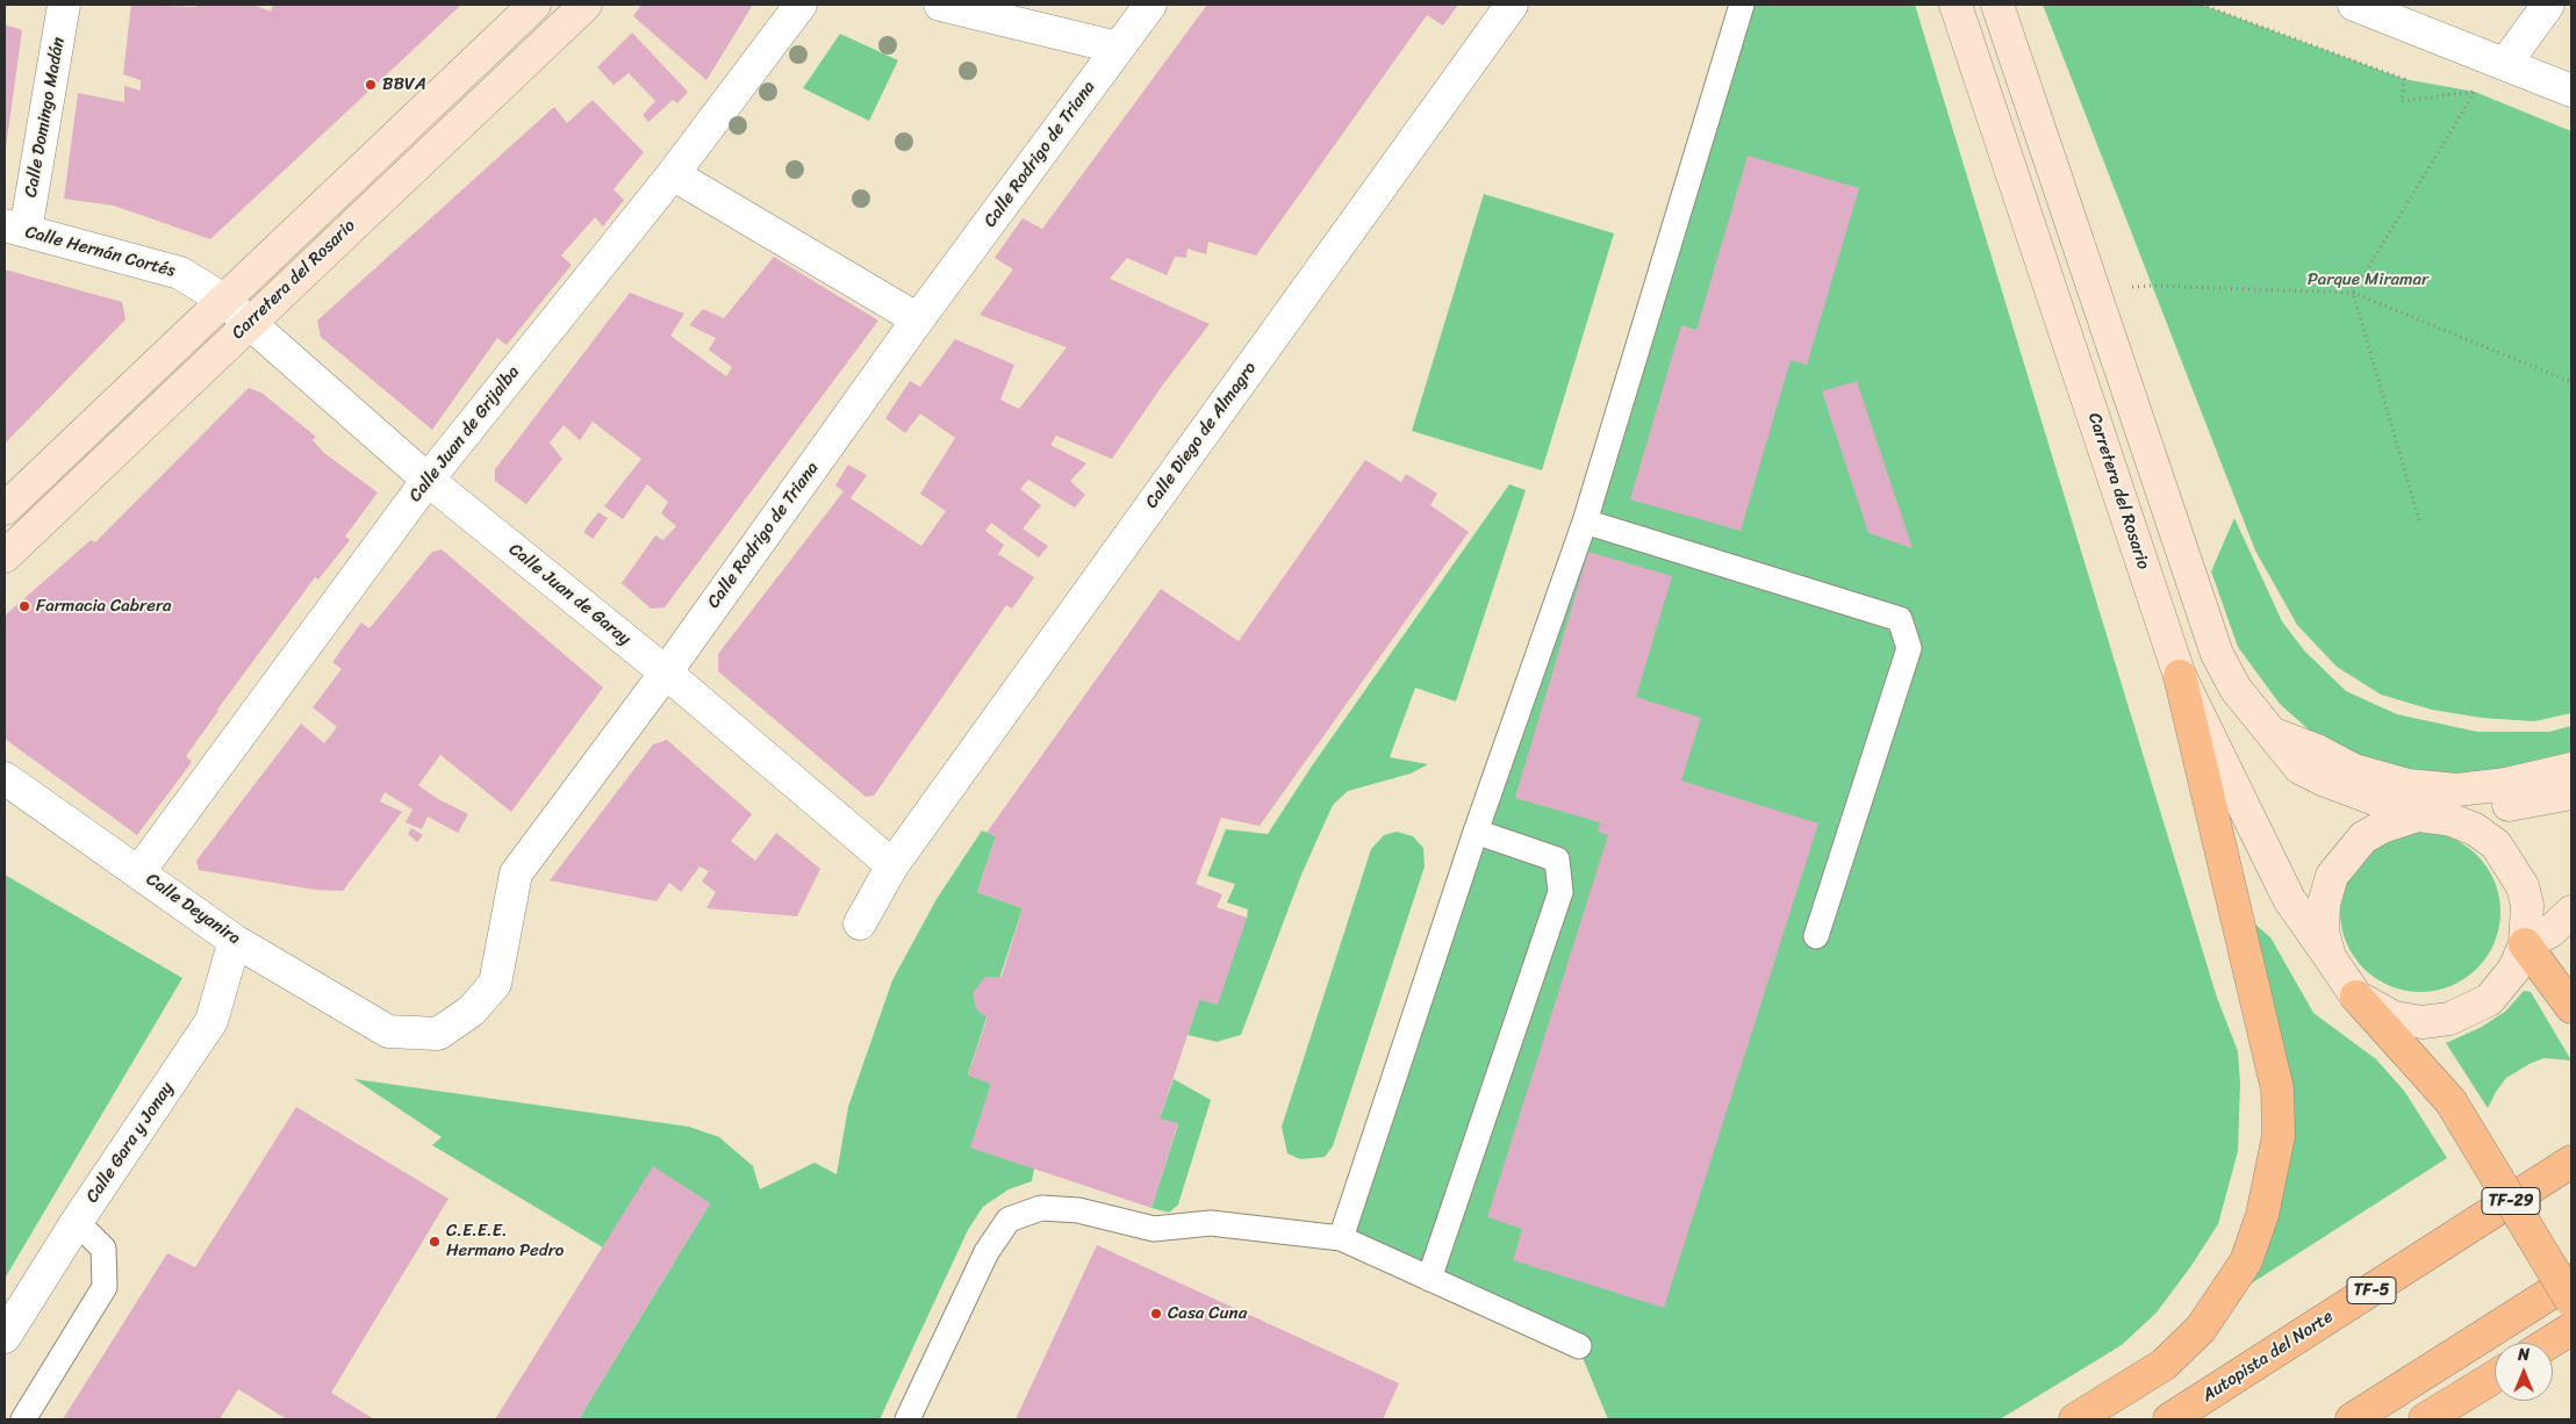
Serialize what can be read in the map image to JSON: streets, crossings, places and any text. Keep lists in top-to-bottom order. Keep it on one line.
{"streets":{"main road":["Carretera del Rosario","TF-29","TF-5","Autopista del Norte"],"street":["Calle Domingo Madán","Calle Rodrigo de Triana","Calle Hernán Cortés","Calle Juan de Grijalba","Calle Diego de Almagro","Calle Juan de Garay","Calle Deyanira","Calle Gara y Jonay"]},"crossings":[["Calle Domingo Madán","Calle Hernán Cortés"],["Calle Rodrigo de Triana","Calle Juan de Garay"],["Calle Rodrigo de Triana","Calle Deyanira"],["Calle Hernán Cortés","Carretera del Rosario"],["Calle Hernán Cortés","Calle Juan de Garay"],["Carretera del Rosario","Calle Juan de Garay"],["Carretera del Rosario","TF-29"],["Calle Juan de Grijalba","Calle Juan de Garay"],["Calle Juan de Grijalba","Calle Deyanira"],["Calle Diego de Almagro","Calle Juan de Garay"],["Calle Deyanira","Calle Gara y Jonay"]],"parks":["Parque Miramar"],"places":["BBVA","Farmacia Cabrera","C.E.E.E. Hermano Pedro","Casa Cuna"],"north":"top"}
